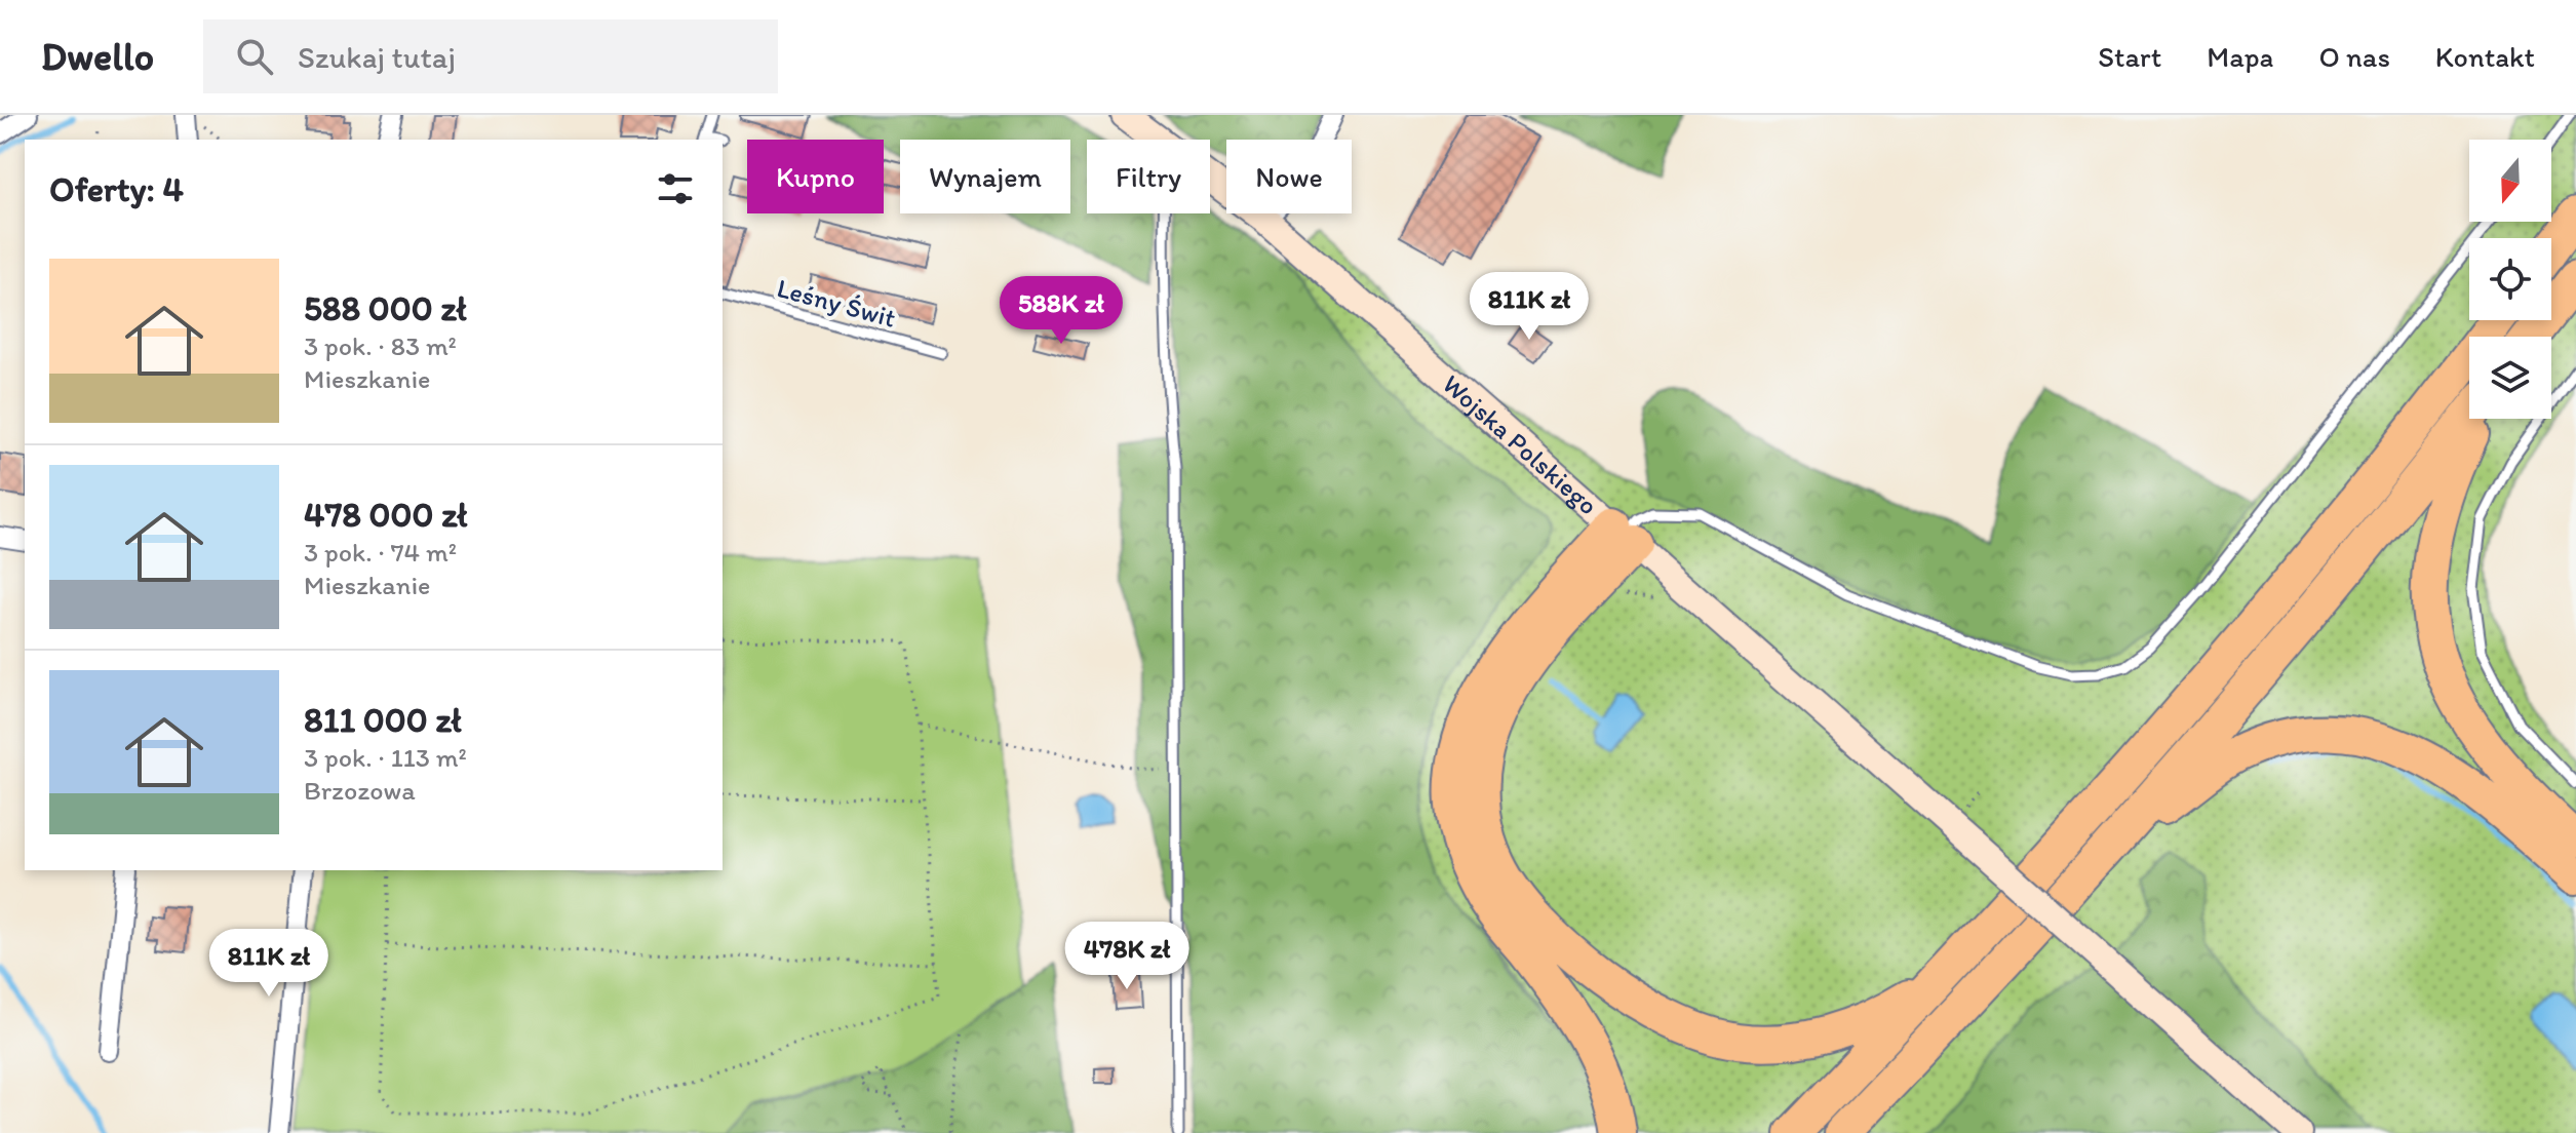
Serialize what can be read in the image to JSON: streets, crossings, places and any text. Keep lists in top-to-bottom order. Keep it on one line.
{"streets":{"main road":["Wojska Polskiego"],"lane":["Leśny Świt"]},"north":"bottom","page":{"header":"Dwello","search":"Szukaj tutaj","nav":["Start","Mapa","O nas","Kontakt"],"chip":["Kupno","Wynajem","Filtry","Nowe"],"heading":"Oferty: 4","list":[{"name":"588 000 zł","note":"3 pok. · 83 m² · Mieszkanie"},{"name":"478 000 zł","note":"3 pok. · 74 m² · Mieszkanie"},{"name":"811 000 zł","note":"3 pok. · 113 m² · Brzozowa"}],"price":["811K zł","588K zł","478K zł","811K zł"]}}
